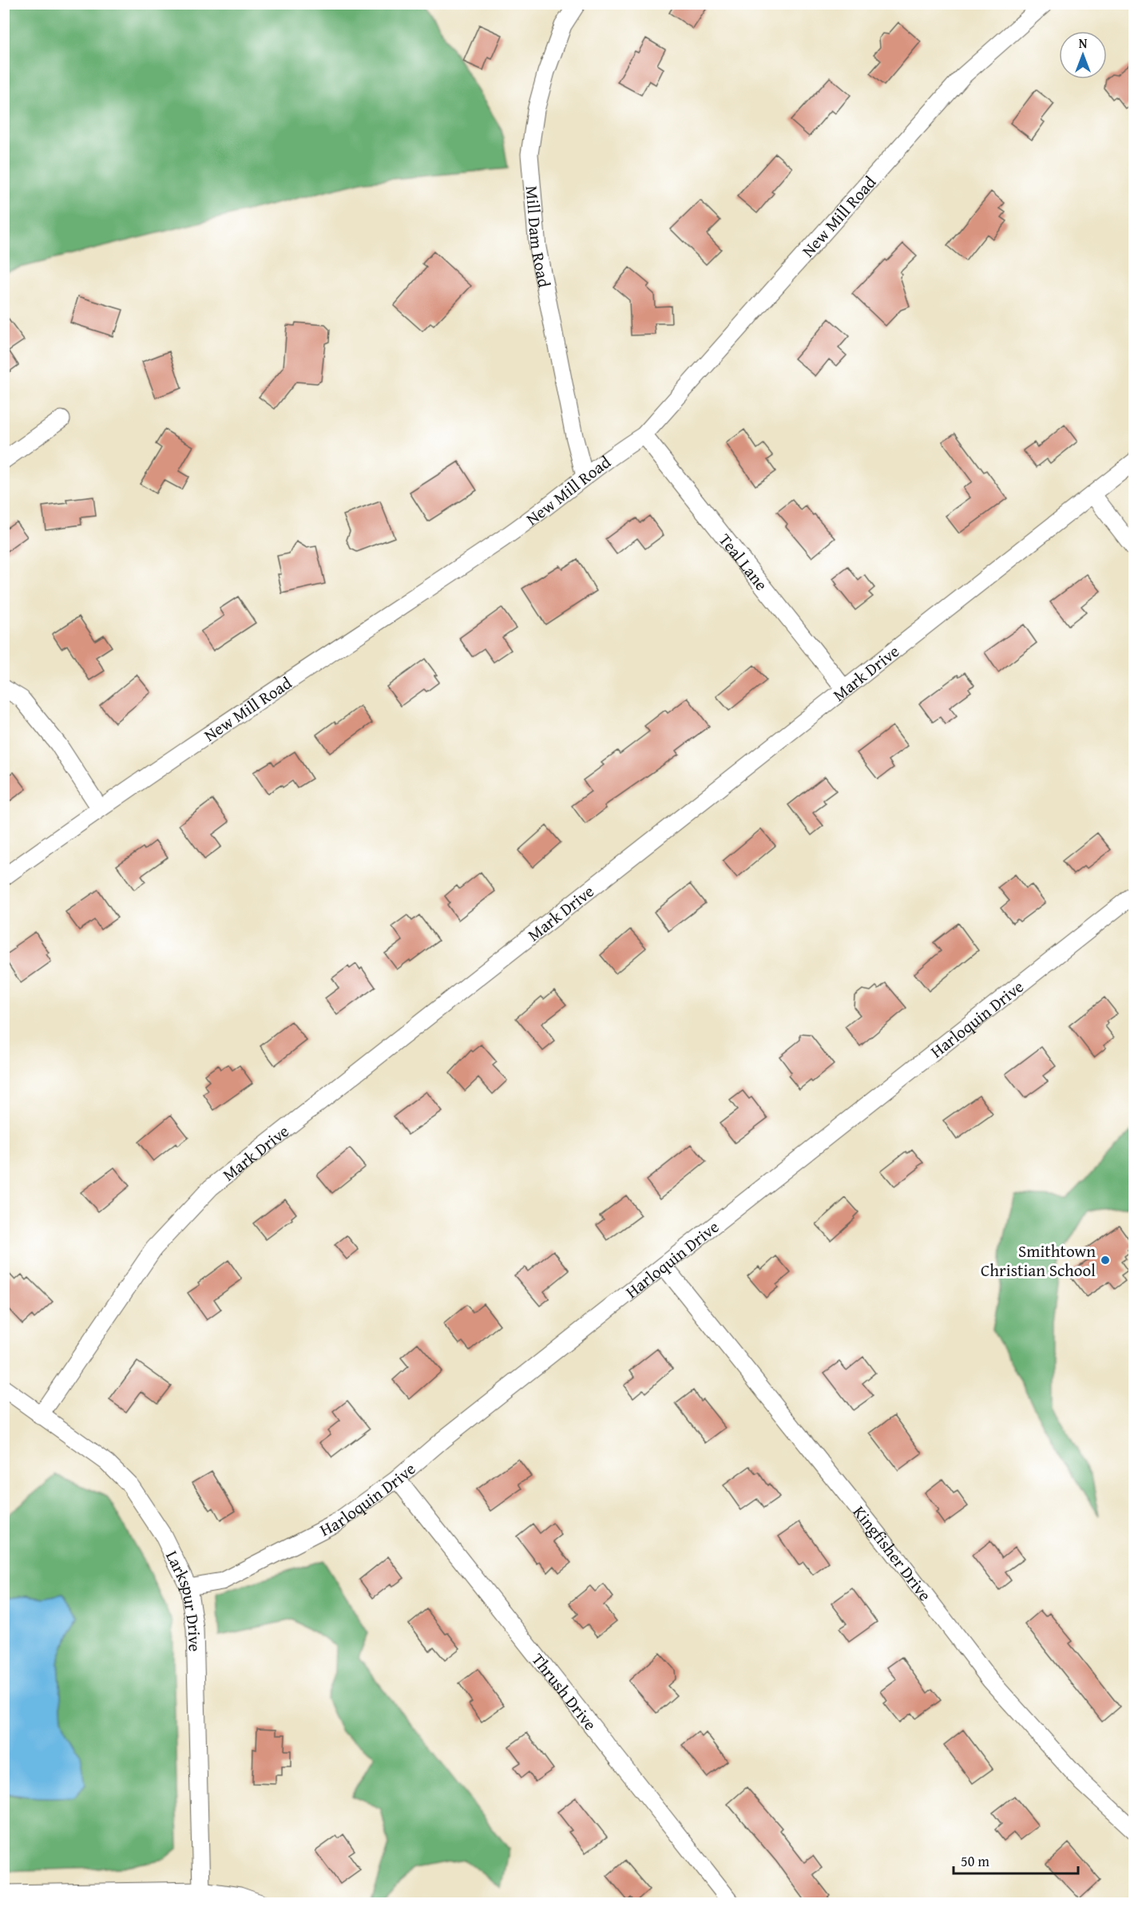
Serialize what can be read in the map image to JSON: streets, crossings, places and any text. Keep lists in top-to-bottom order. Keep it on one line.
{"streets":{"street":["New Mill Road","Mill Dam Road","Teal Lane","Mark Drive","Harloquin Drive","Kingfisher Drive","Larkspur Drive","Thrush Drive"]},"crossings":[["New Mill Road","Mill Dam Road"],["New Mill Road","Teal Lane"],["Teal Lane","Mark Drive"],["Mark Drive","Larkspur Drive"],["Harloquin Drive","Kingfisher Drive"],["Harloquin Drive","Larkspur Drive"],["Harloquin Drive","Thrush Drive"]],"places":["Smithtown Christian School"],"scale_bar":"50 m","north":"top"}
